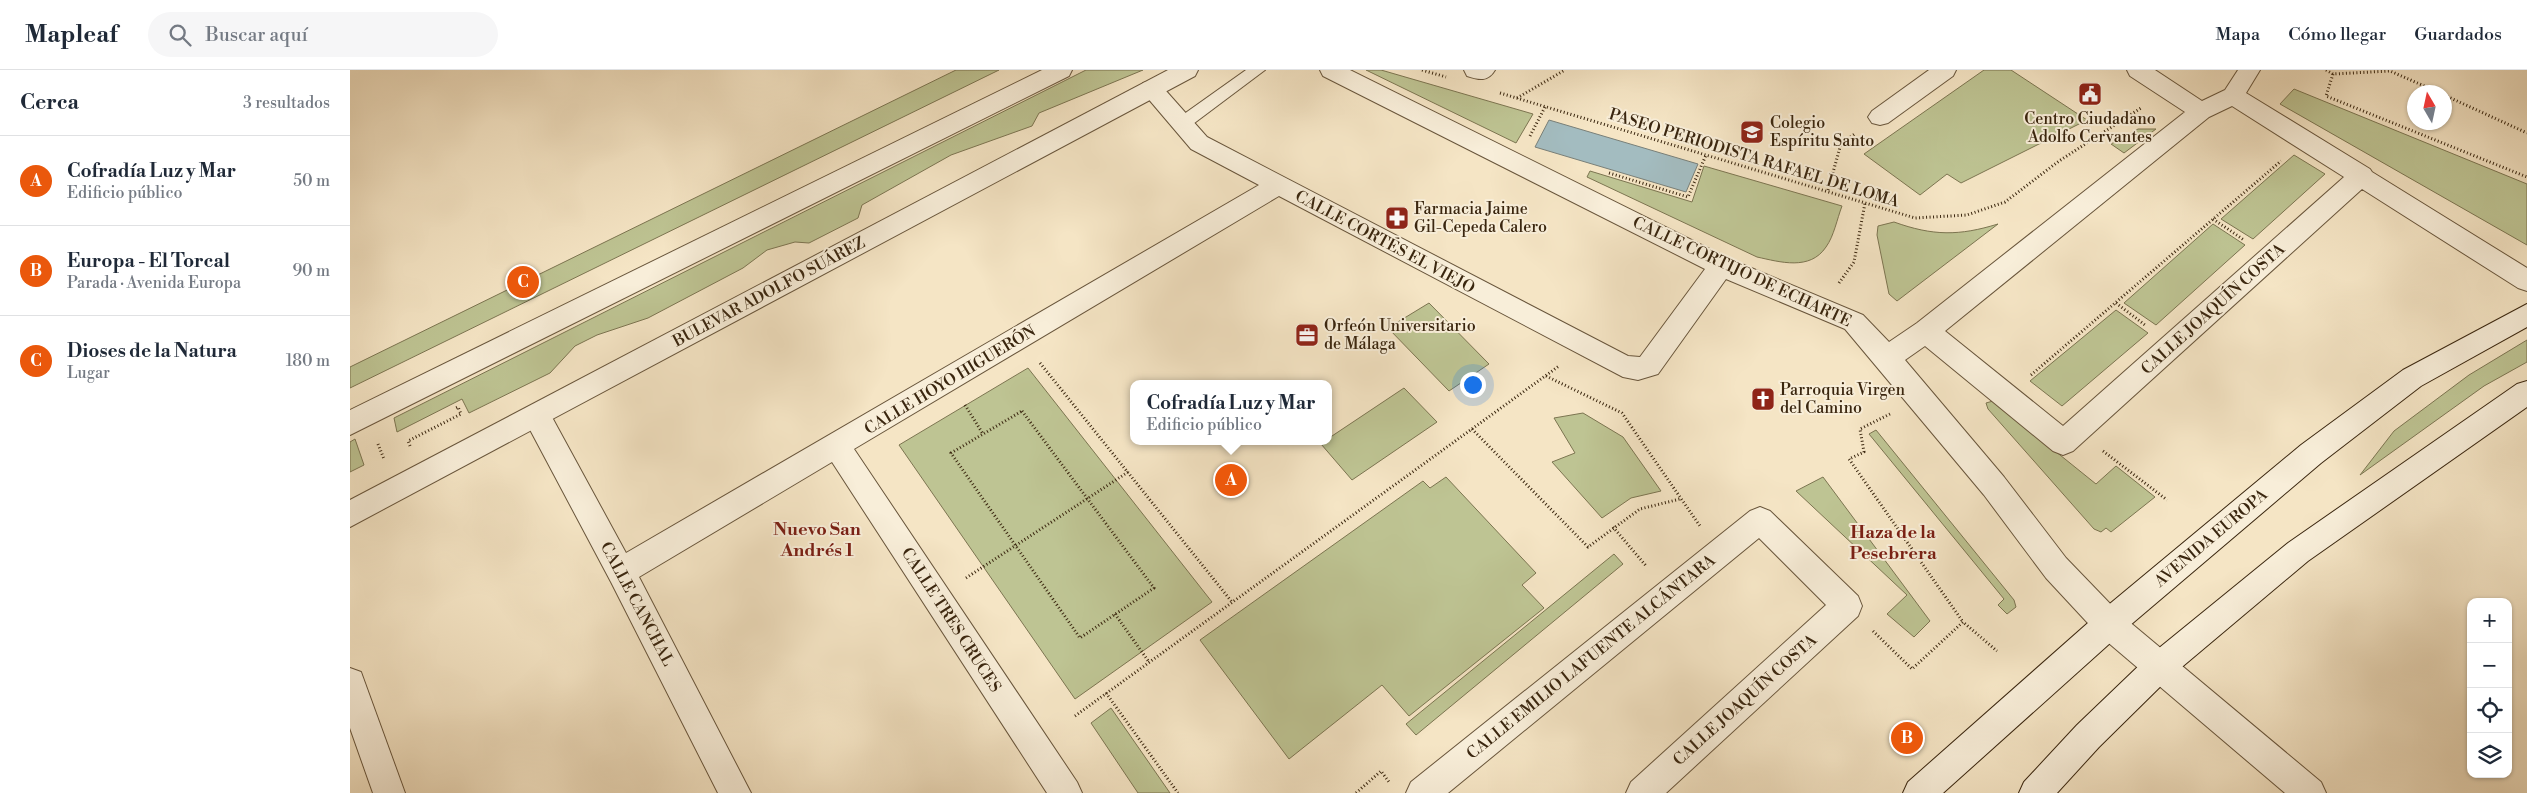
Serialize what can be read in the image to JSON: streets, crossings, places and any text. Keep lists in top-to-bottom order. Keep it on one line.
{"streets":{"street":["CALLE CORTÉS EL VIEJO","CALLE CORTIJO DE ECHARTE","BULEVAR ADOLFO SUÁREZ","CALLE JOAQUÍN COSTA","CALLE HOYO HIGUERÓN","AVENIDA EUROPA","CALLE CANCHAL","CALLE TRES CRUCES","CALLE EMILIO LAFUENTE ALCÁNTARA"],"path":["PASEO PERIODISTA RAFAEL DE LOMA"]},"crossings":[["CALLE CORTÉS EL VIEJO","CALLE CORTIJO DE ECHARTE"],["CALLE CORTÉS EL VIEJO","BULEVAR ADOLFO SUÁREZ"],["CALLE CORTÉS EL VIEJO","CALLE HOYO HIGUERÓN"],["CALLE CORTIJO DE ECHARTE","AVENIDA EUROPA"],["BULEVAR ADOLFO SUÁREZ","CALLE CANCHAL"],["CALLE JOAQUÍN COSTA","CALLE EMILIO LAFUENTE ALCÁNTARA"],["CALLE HOYO HIGUERÓN","CALLE CANCHAL"],["CALLE HOYO HIGUERÓN","CALLE TRES CRUCES"]],"districts":["Nuevo San Andrés 1","Haza de la Pesebrera"],"places":{"public building":["Centro Ciudadano Adolfo Cervantes"],"school or university":["Colegio Espíritu Santo"],"pharmacy":["Farmacia Jaime Gil-Cepeda Calero"],"office":["Orfeón Universitario de Málaga"],"church":["Parroquia Virgen del Camino"]},"north":"top","page":{"header":"Mapleaf","search":"Buscar aquí","nav":["Mapa","Cómo llegar","Guardados"],"heading":["Cerca","3 resultados"],"list":[{"mark":"A","name":"Cofradía Luz y Mar","note":"Edificio público","value":"50 m"},{"mark":"B","name":"Europa - El Torcal","note":"Parada · Avenida Europa","value":"90 m"},{"mark":"C","name":"Dioses de la Natura","note":"Lugar","value":"180 m"}],"pins":["C","A","B"],"popup":["Cofradía Luz y Mar","Edificio público"],"map_buttons":["+","−"]}}
